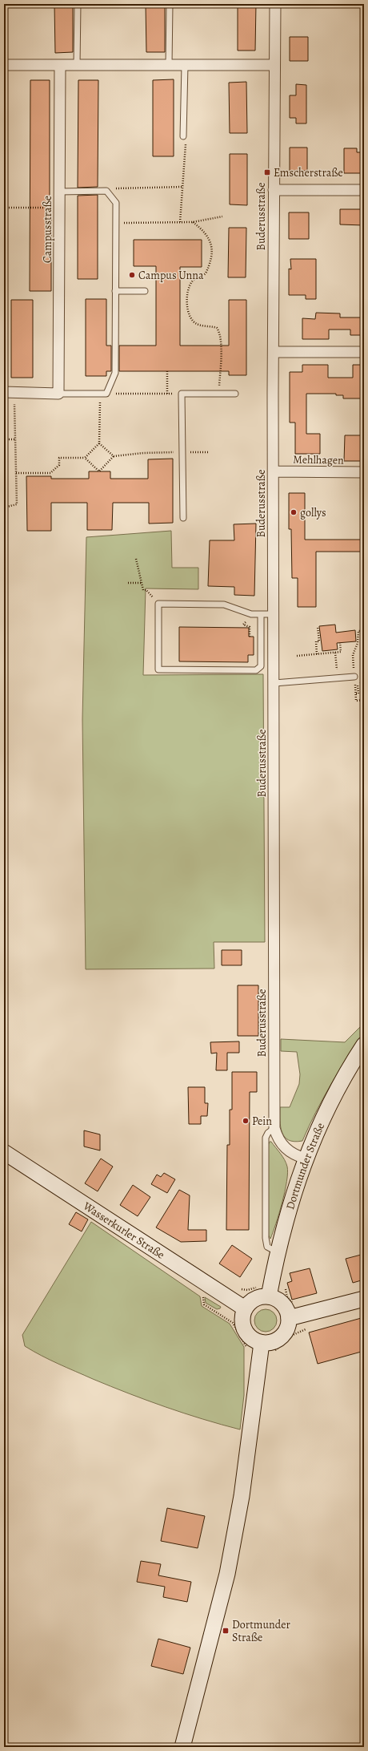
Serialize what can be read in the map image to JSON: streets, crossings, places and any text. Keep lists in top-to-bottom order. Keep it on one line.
{"streets":{"main road":["Dortmunder Straße","Wasserkurler Straße"],"street":["Buderusstraße","Campusstraße","Mehlhagen"]},"crossings":[["Buderusstraße","Mehlhagen"],["Buderusstraße","Dortmunder Straße"],["Dortmunder Straße","Wasserkurler Straße"]],"places":{"transit":["Emscherstraße","Dortmunder Straße"],"other":["Campus Unna","gollys","Pein"]}}
